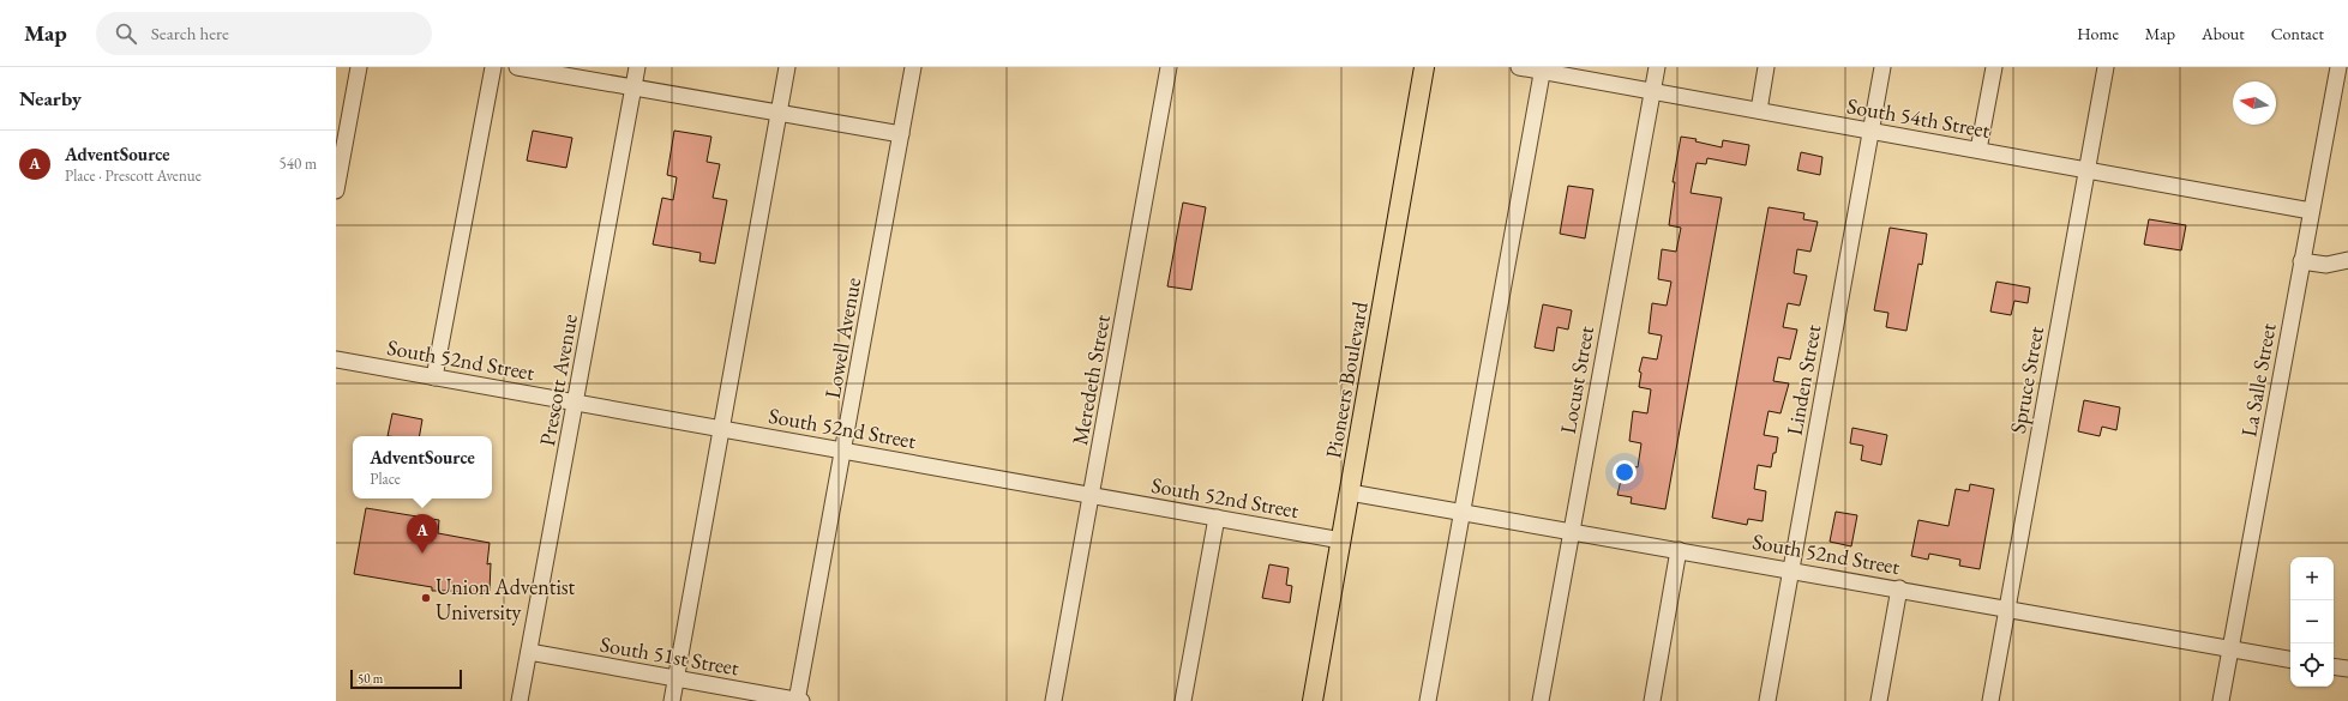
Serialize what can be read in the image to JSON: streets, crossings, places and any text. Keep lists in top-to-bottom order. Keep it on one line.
{"streets":{"main road":["Pioneers Boulevard"],"street":["South 54th Street","Lowell Avenue","South 52nd Street","Prescott Avenue","Meredeth Street","Locust Street","Linden Street","Spruce Street","La Salle Street","South 51st Street"]},"crossings":[["South 54th Street","Locust Street"],["South 54th Street","Linden Street"],["South 54th Street","Spruce Street"],["South 54th Street","La Salle Street"],["Lowell Avenue","South 52nd Street"],["Lowell Avenue","South 51st Street"],["South 52nd Street","Prescott Avenue"],["South 52nd Street","Meredeth Street"],["South 52nd Street","Pioneers Boulevard"],["South 52nd Street","Locust Street"],["South 52nd Street","Linden Street"],["South 52nd Street","Spruce Street"],["South 52nd Street","La Salle Street"],["Prescott Avenue","South 51st Street"]],"places":["Union Adventist University"],"scale_bar":"50 m","north":"left","page":{"header":"Map","search":"Search here","nav":["Home","Map","About","Contact"],"heading":"Nearby","list":[{"mark":"A","name":"AdventSource","note":"Place · Prescott Avenue","value":"540 m"}],"popup":["AdventSource","Place"],"pins":"A","map_buttons":["+","−"],"scale":"50 m"}}
